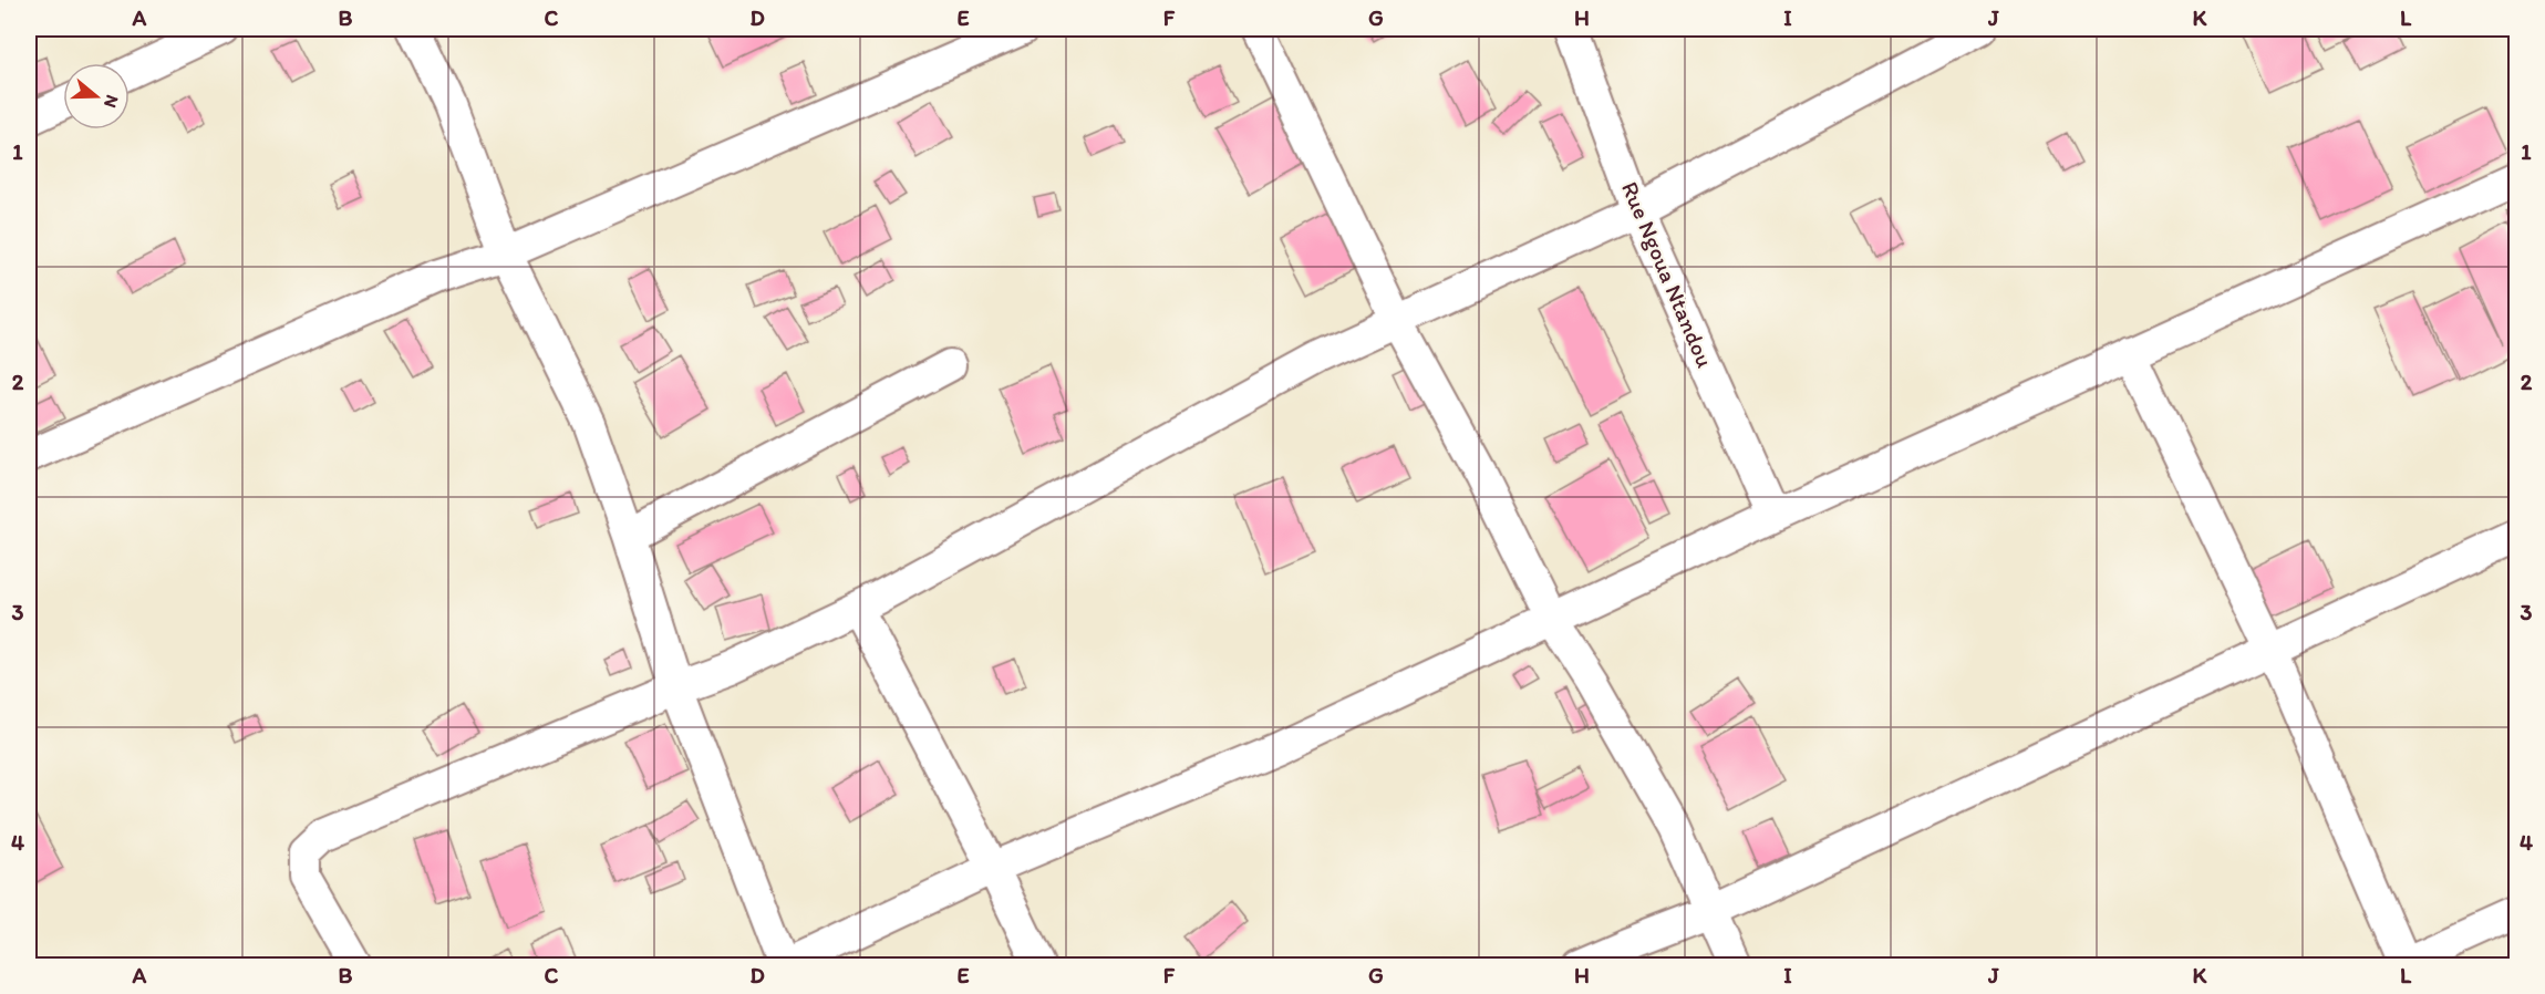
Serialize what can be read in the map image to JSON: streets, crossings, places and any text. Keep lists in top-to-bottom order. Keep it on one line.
{"streets":{"street":["Rue Ngoua Ntandou"]},"north":"right","grid":{"columns":["A","B","C","D","E","F","G","H","I","J","K","L"],"rows":["1","2","3","4"]}}
